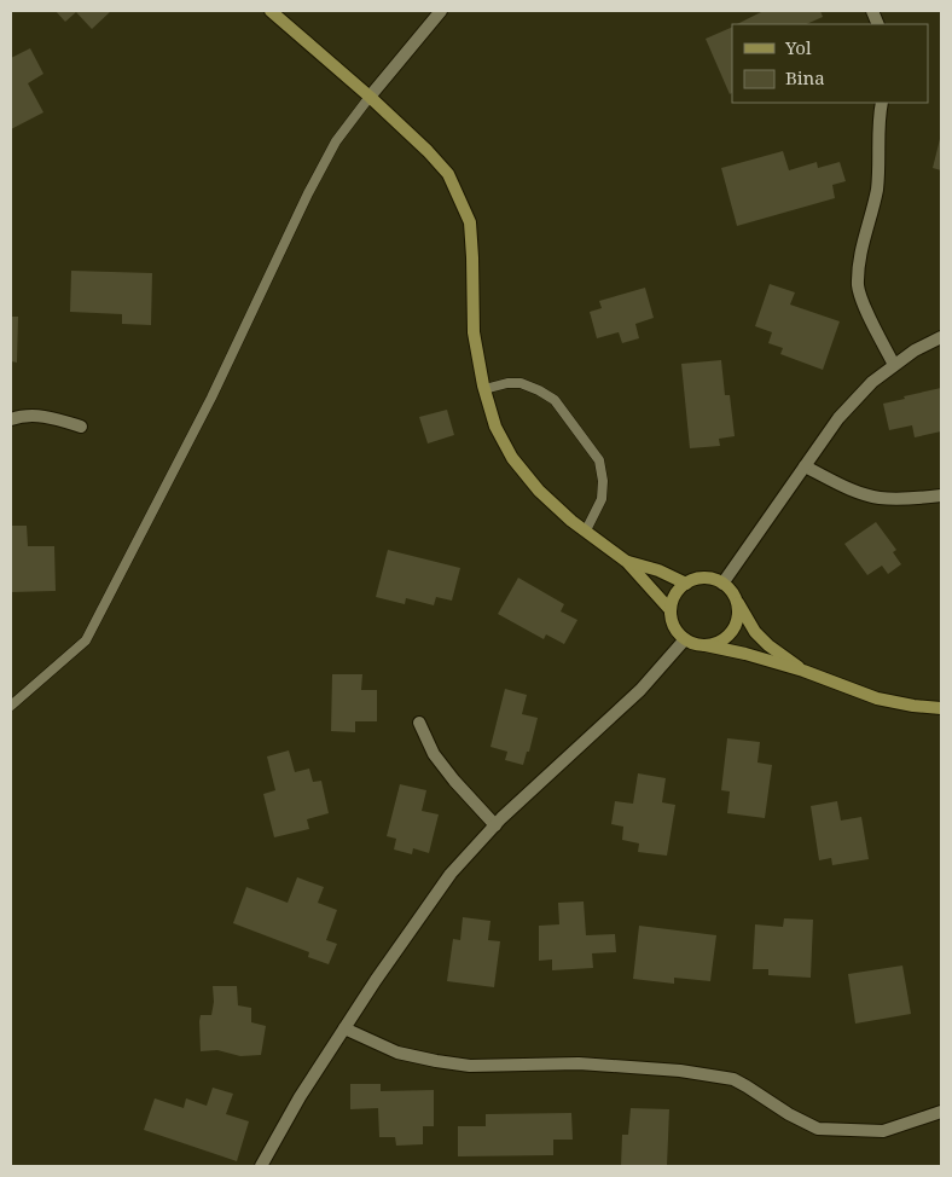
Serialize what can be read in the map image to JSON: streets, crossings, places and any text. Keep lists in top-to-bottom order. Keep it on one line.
{"legend":["Yol","Bina"]}
